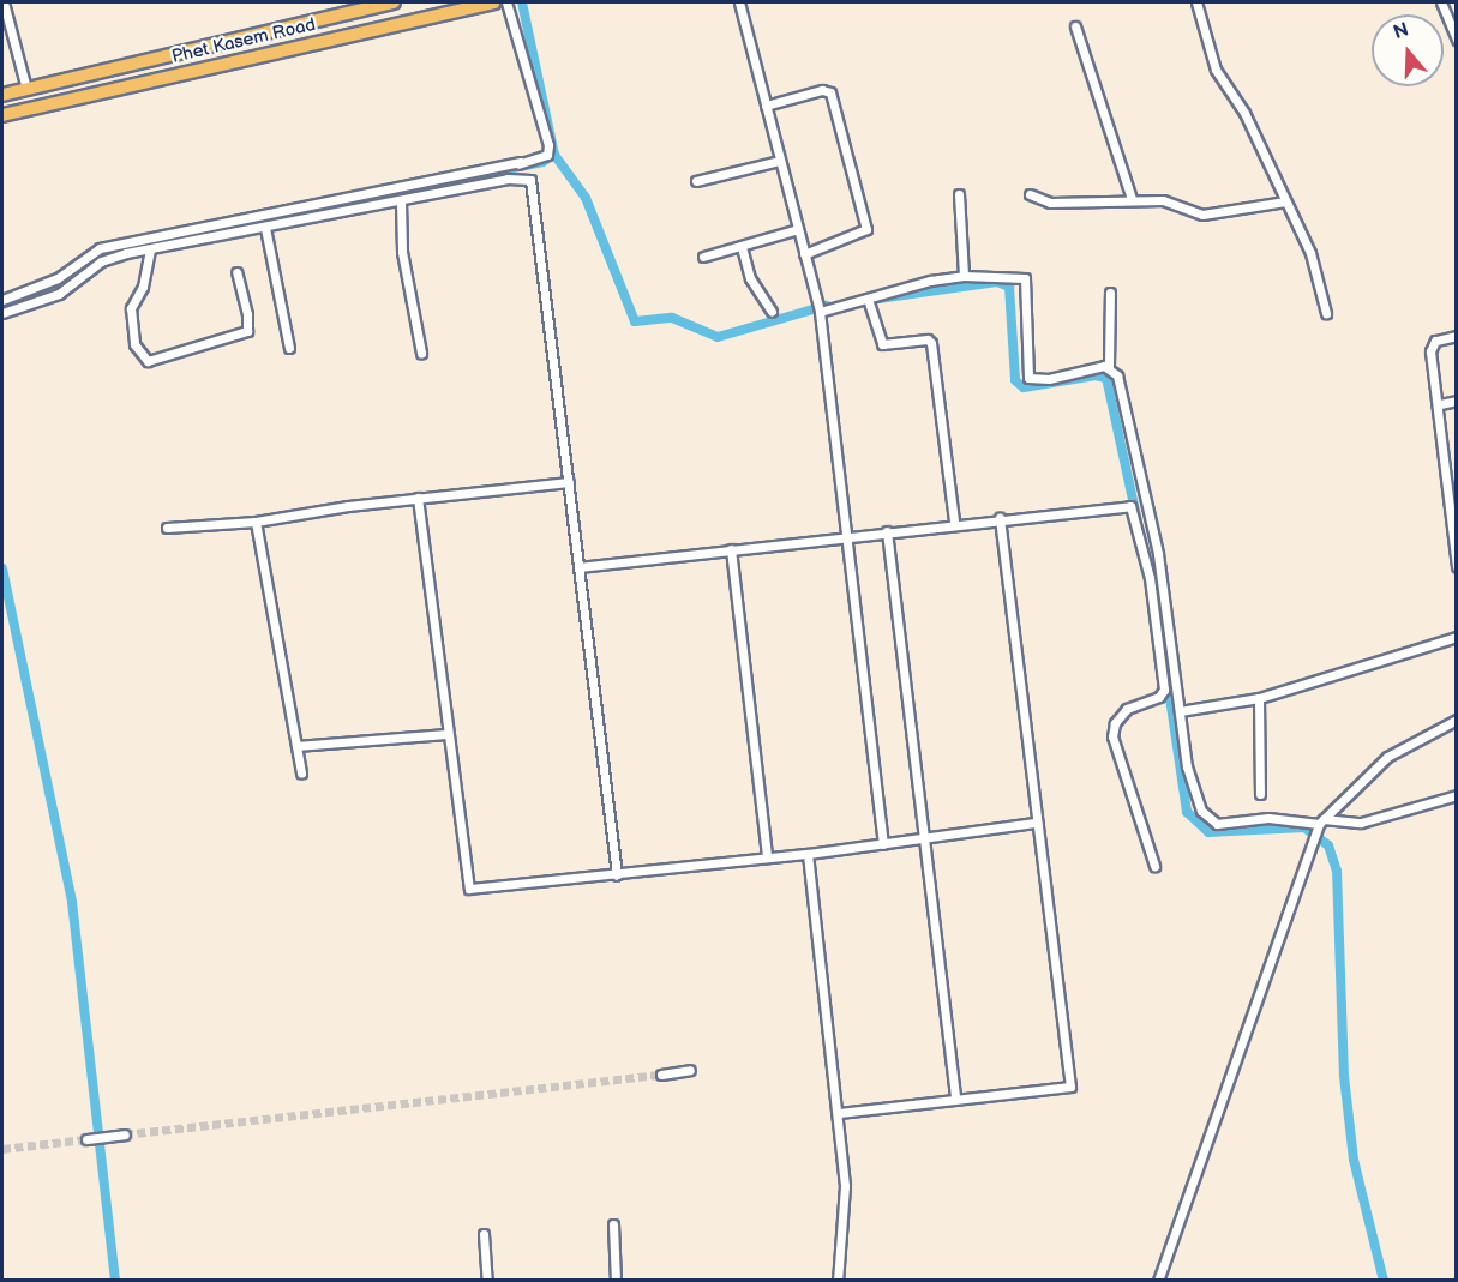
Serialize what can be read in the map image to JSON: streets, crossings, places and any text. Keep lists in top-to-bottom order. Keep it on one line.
{"streets":{"main road":["Phet Kasem Road"]},"north":"top"}
